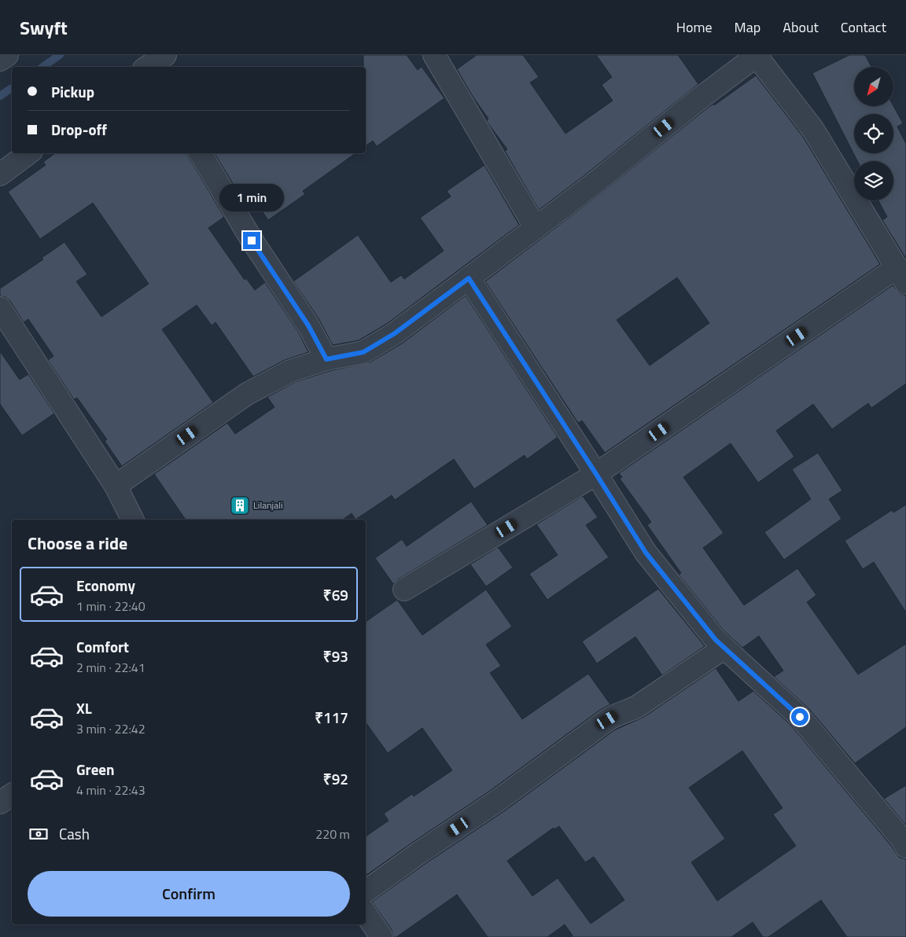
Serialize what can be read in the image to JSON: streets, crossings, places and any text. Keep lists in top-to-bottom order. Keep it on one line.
{"places":{"building":["Lilanjali"]},"north":"bottom left","page":{"header":"Swyft","nav":["Home","Map","About","Contact"],"banner":["Pickup","Drop-off"],"bubble":"1 min","heading":"Choose a ride","list":[{"name":"Economy","note":"1 min · 22:40","value":"₹69"},{"name":"Comfort","note":"2 min · 22:41","value":"₹93"},{"name":"XL","note":"3 min · 22:42","value":"₹117"},{"name":"Green","note":"4 min · 22:43","value":"₹92"}],"pay":["Cash","220 m"],"buttons":"Confirm"}}
